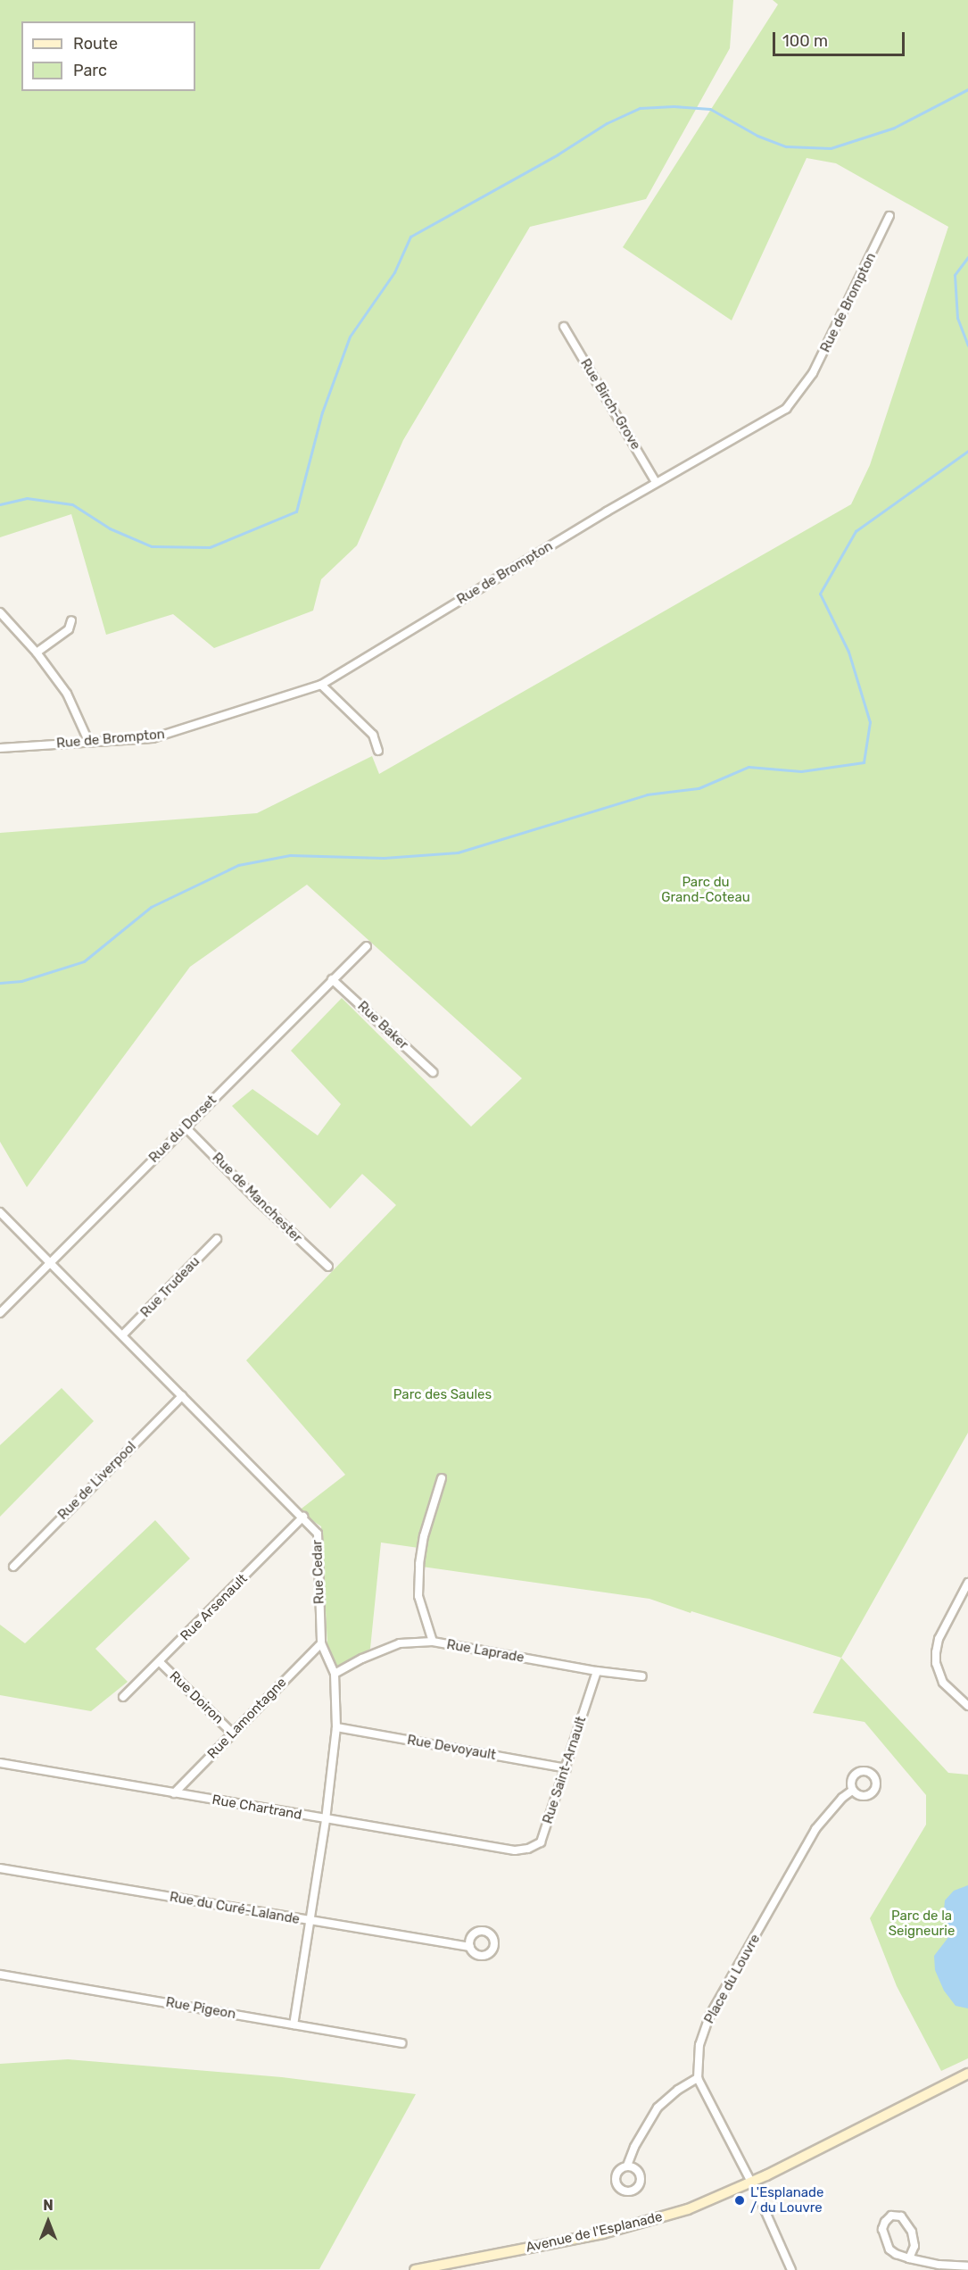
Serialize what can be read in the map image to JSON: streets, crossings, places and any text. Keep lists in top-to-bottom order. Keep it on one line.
{"streets":{"street":["Rue de Brompton","Rue Birch-Grove","Rue Baker","Rue du Dorset","Rue de Manchester","Rue Trudeau","Rue de Liverpool","Rue Cedar","Rue Arsenault","Rue Laprade","Rue Doiron","Rue Lamontagne","Rue Devoyault","Rue Saint-Arnault","Rue Chartrand","Rue du Curé-Lalande","Place du Louvre","Rue Pigeon","Avenue de l'Esplanade"]},"crossings":[["Rue de Brompton","Rue Birch-Grove"],["Rue Baker","Rue du Dorset"],["Rue du Dorset","Rue de Manchester"],["Rue du Dorset","Rue Cedar"],["Rue Trudeau","Rue Cedar"],["Rue de Liverpool","Rue Cedar"],["Rue Cedar","Rue Arsenault"],["Rue Cedar","Rue Laprade"],["Rue Cedar","Rue Lamontagne"],["Rue Cedar","Rue Devoyault"],["Rue Cedar","Rue Chartrand"],["Rue Cedar","Rue du Curé-Lalande"],["Rue Cedar","Rue Pigeon"],["Rue Arsenault","Rue Doiron"],["Rue Laprade","Rue Saint-Arnault"],["Rue Doiron","Rue Lamontagne"],["Rue Lamontagne","Rue Chartrand"],["Rue Devoyault","Rue Saint-Arnault"],["Rue Saint-Arnault","Rue Chartrand"]],"parks":["Parc du Grand-Coteau","Parc des Saules","Parc de la Seigneurie"],"places":["L'Esplanade / du Louvre"],"legend":["Route","Parc"],"scale_bar":"100 m","north":"top"}
